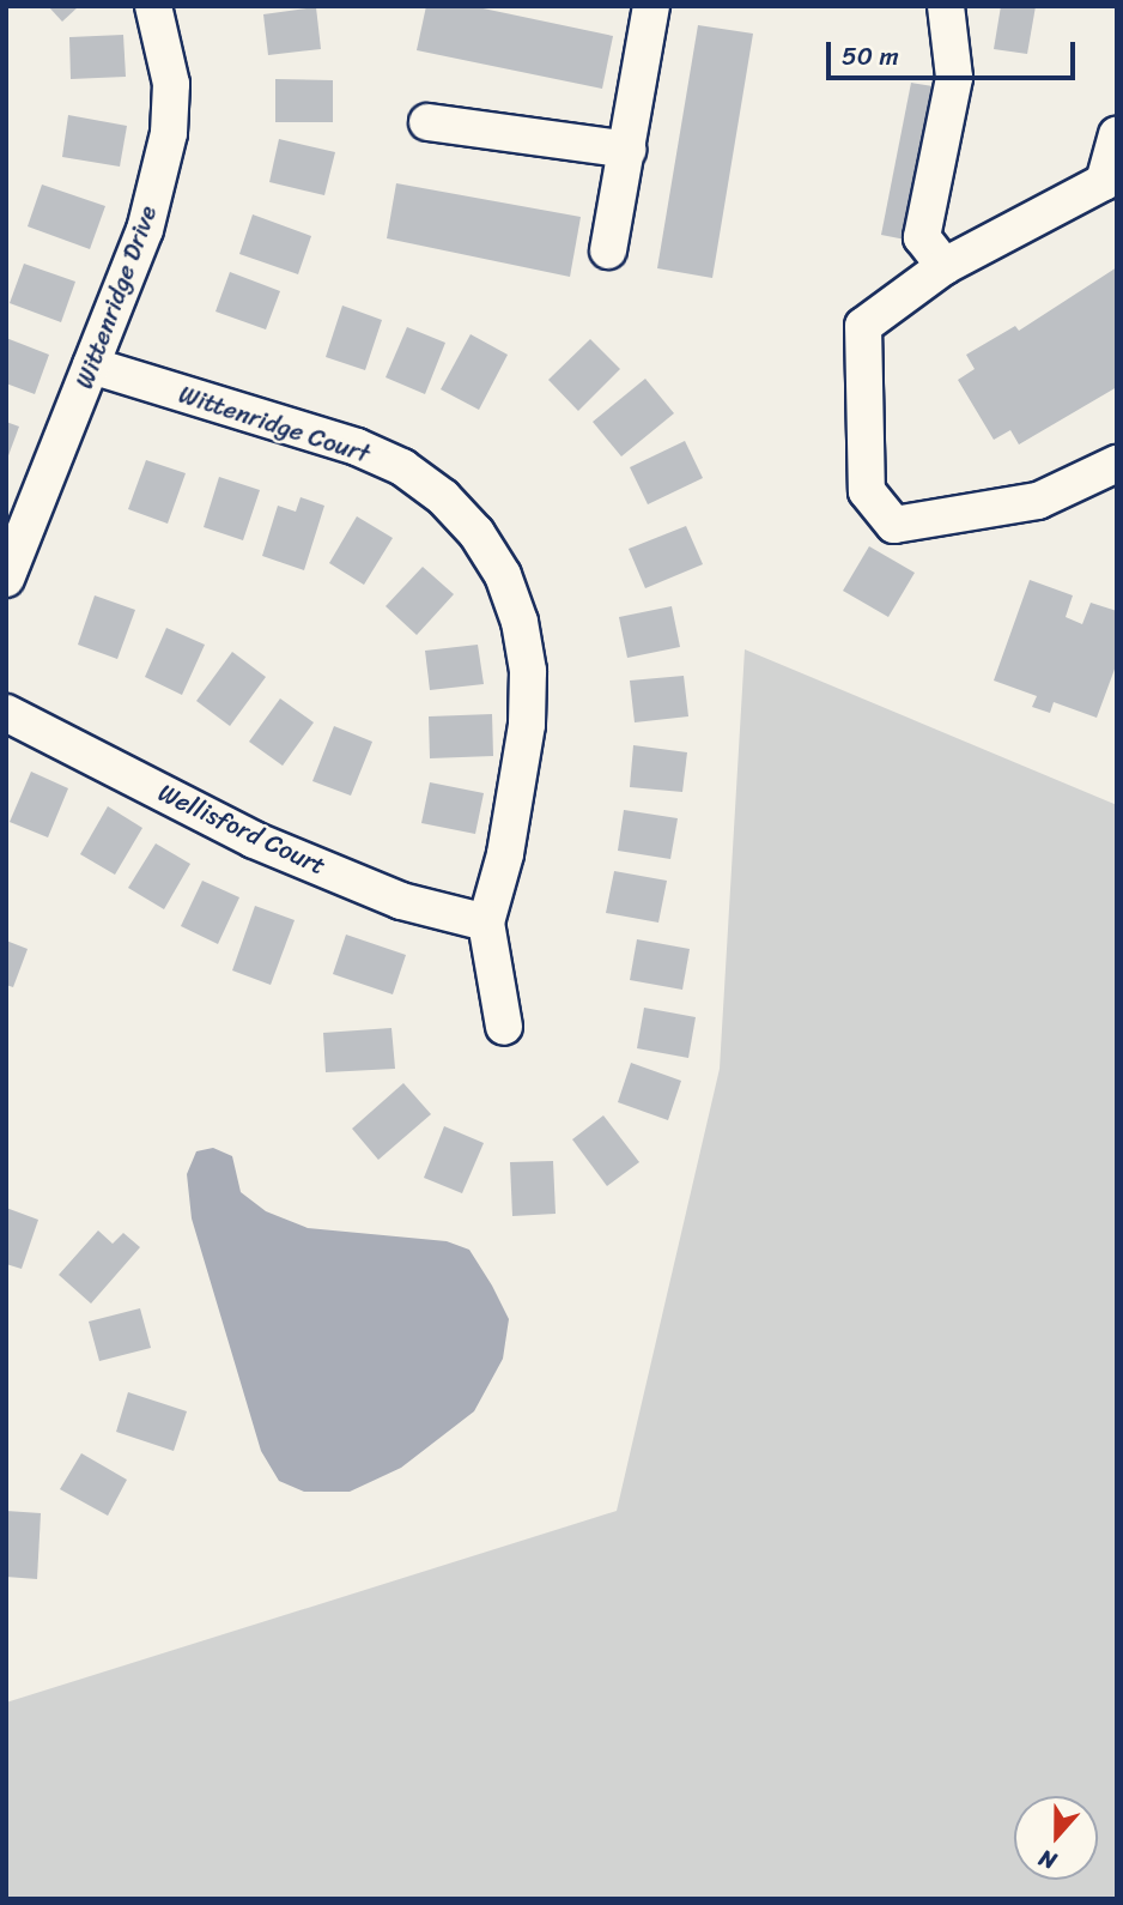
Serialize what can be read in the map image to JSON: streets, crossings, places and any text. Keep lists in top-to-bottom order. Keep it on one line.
{"streets":{"street":["Wittenridge Drive","Wittenridge Court","Wellisford Court"]},"crossings":[["Wittenridge Drive","Wittenridge Court"],["Wittenridge Court","Wellisford Court"]],"scale_bar":"50 m","north":"bottom"}
